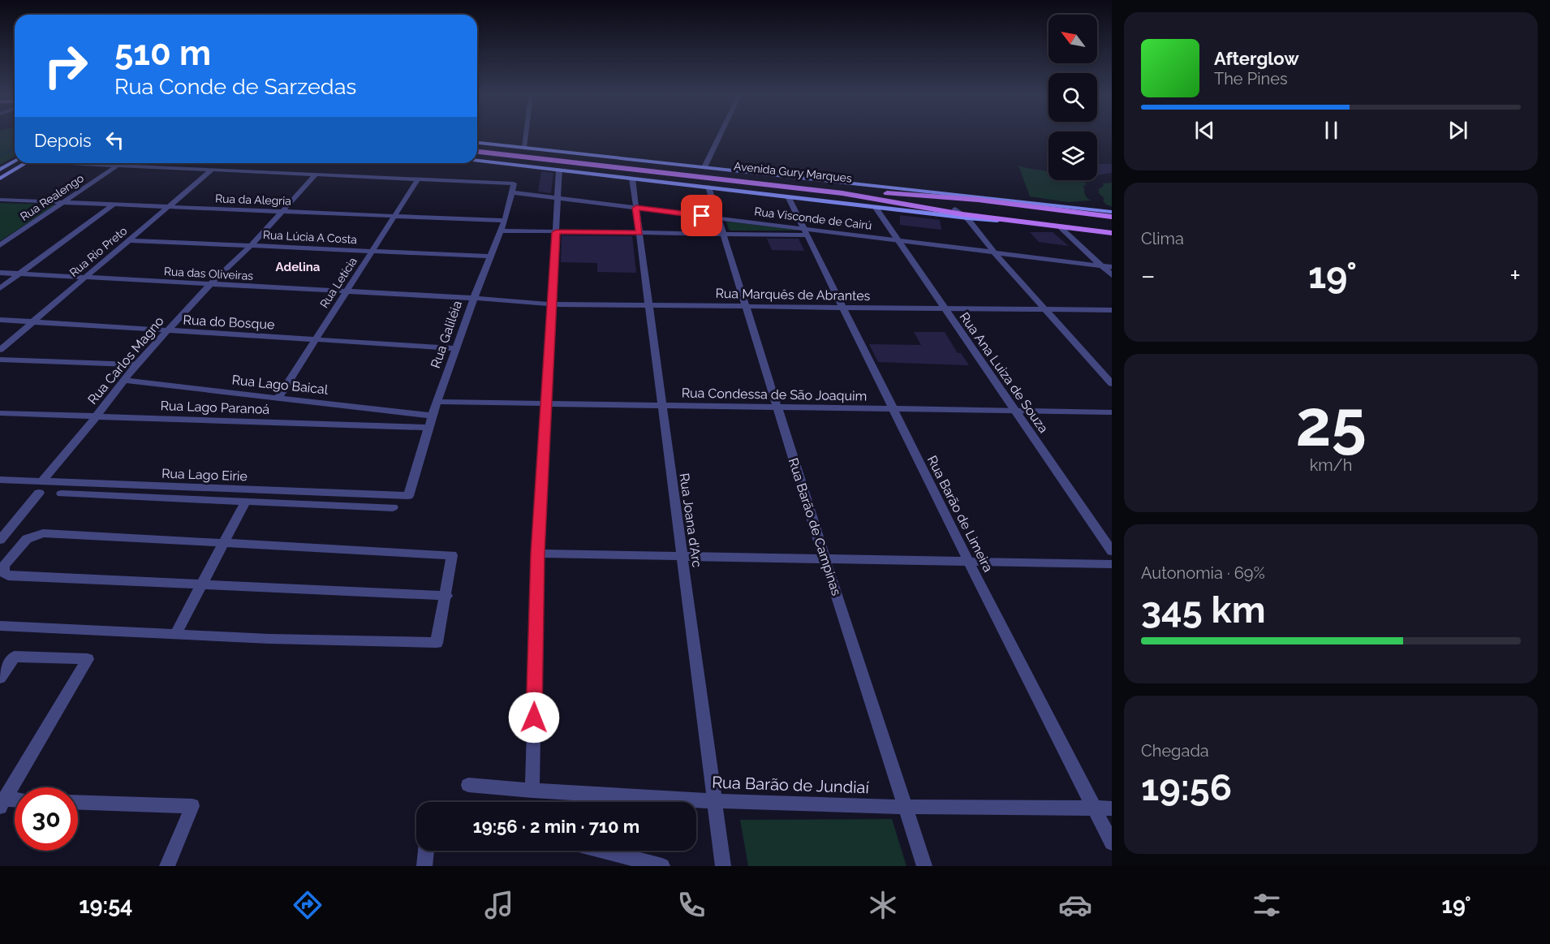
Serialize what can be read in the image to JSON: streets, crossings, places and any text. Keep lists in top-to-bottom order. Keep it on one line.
{"streets":{"main road":["Avenida Gury Marques"],"street":["Rua Realengo","Rua da Alegria","Rua Visconde de Cairú","Rua Lúcia A Costa","Rua Rio Preto","Rua das Oliveiras","Rua Letícia","Rua Marquês de Abrantes","Rua do Bosque","Rua Galiléia","Rua Carlos Magno","Rua Ana Luiza de Souza","Rua Lago Baical","Rua Condessa de São Joaquim","Rua Lago Paranoá","Rua Lago Eirie","Rua Barão de Limeira","Rua Joana d'Arc","Rua Barão de Campinas","Rua Barão de Jundiaí"]},"crossings":[["Avenida Gury Marques","Rua Ana Luiza de Souza"],["Avenida Gury Marques","Rua Barão de Limeira"],["Avenida Gury Marques","Rua Joana d'Arc"],["Avenida Gury Marques","Rua Barão de Campinas"],["Rua Realengo","Rua da Alegria"],["Rua da Alegria","Rua Rio Preto"],["Rua da Alegria","Rua Letícia"],["Rua da Alegria","Rua Galiléia"],["Rua da Alegria","Rua Carlos Magno"],["Rua Visconde de Cairú","Rua Galiléia"],["Rua Visconde de Cairú","Rua Ana Luiza de Souza"],["Rua Visconde de Cairú","Rua Barão de Limeira"],["Rua Visconde de Cairú","Rua Joana d'Arc"],["Rua Visconde de Cairú","Rua Barão de Campinas"],["Rua Lúcia A Costa","Rua Rio Preto"],["Rua Lúcia A Costa","Rua Letícia"],["Rua Lúcia A Costa","Rua Galiléia"],["Rua Lúcia A Costa","Rua Carlos Magno"],["Rua Rio Preto","Rua das Oliveiras"],["Rua Rio Preto","Rua do Bosque"],["Rua das Oliveiras","Rua Letícia"],["Rua das Oliveiras","Rua Marquês de Abrantes"],["Rua das Oliveiras","Rua Galiléia"],["Rua das Oliveiras","Rua Carlos Magno"],["Rua Letícia","Rua do Bosque"],["Rua Letícia","Rua Galiléia"],["Rua Letícia","Rua Lago Baical"],["Rua Marquês de Abrantes","Rua Galiléia"],["Rua Marquês de Abrantes","Rua Ana Luiza de Souza"],["Rua Marquês de Abrantes","Rua Barão de Limeira"],["Rua Marquês de Abrantes","Rua Joana d'Arc"],["Rua Marquês de Abrantes","Rua Barão de Campinas"],["Rua do Bosque","Rua Galiléia"],["Rua do Bosque","Rua Carlos Magno"],["Rua Galiléia","Rua Lago Baical"],["Rua Galiléia","Rua Condessa de São Joaquim"],["Rua Galiléia","Rua Lago Paranoá"],["Rua Galiléia","Rua Lago Eirie"],["Rua Carlos Magno","Rua Lago Baical"],["Rua Carlos Magno","Rua Lago Paranoá"],["Rua Carlos Magno","Rua Lago Eirie"],["Rua Ana Luiza de Souza","Rua Condessa de São Joaquim"],["Rua Condessa de São Joaquim","Rua Barão de Limeira"],["Rua Condessa de São Joaquim","Rua Joana d'Arc"],["Rua Condessa de São Joaquim","Rua Barão de Campinas"],["Rua Barão de Limeira","Rua Barão de Jundiaí"],["Rua Joana d'Arc","Rua Barão de Jundiaí"],["Rua Barão de Campinas","Rua Barão de Jundiaí"]],"districts":["Adelina"],"north":"top left","page":{"turn":["510 m","Rua Conde de Sarzedas"],"song":["Afterglow","The Pines"],"then":"Depois","tile":["Clima",["25","km/h"],["Autonomia · 69%","345 km"],["Chegada","19:56"]],"heat":["−","19°","+"],"limit":"30","trip":"19:56 · 2 min · 710 m","tabs":["19:54","19°"]}}
